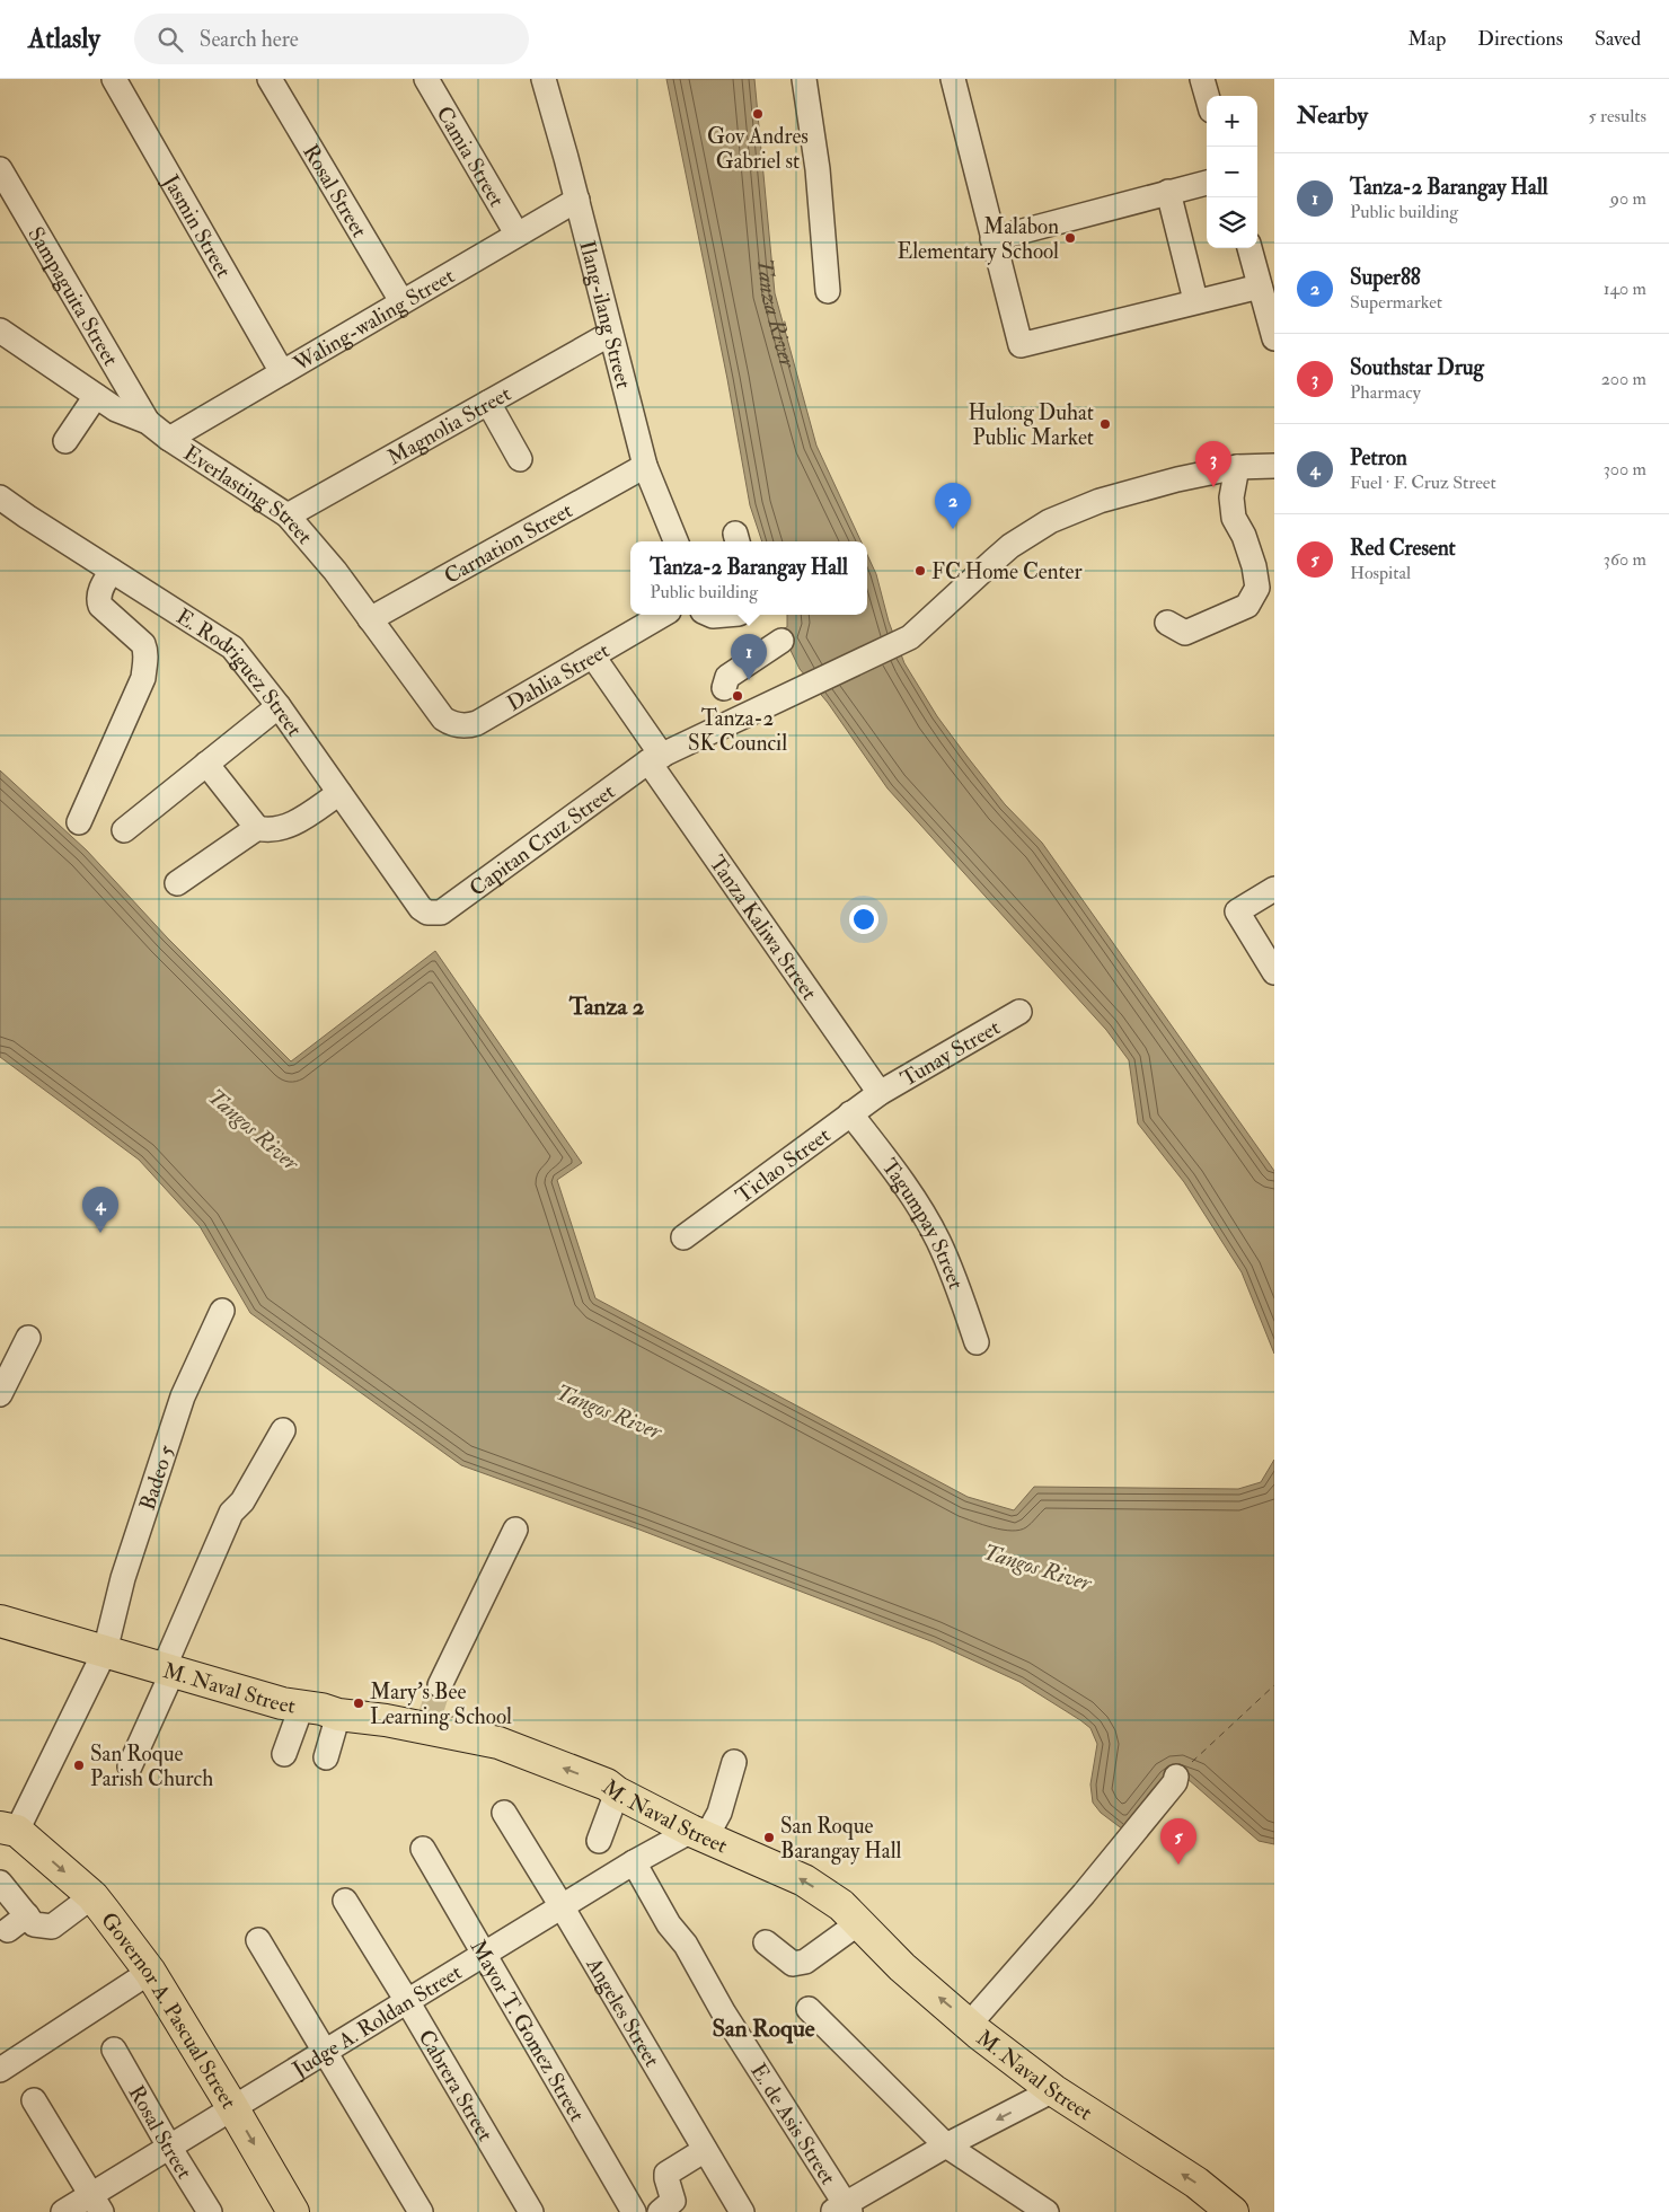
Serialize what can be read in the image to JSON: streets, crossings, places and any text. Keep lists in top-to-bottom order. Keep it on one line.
{"streets":{"main road":["M. Naval Street","Governor A. Pascual Street"],"street":["Camia Street","Rosal Street","Jasmin Street","Sampaguita Street","Ilang-ilang Street","Waling-waling Street","Magnolia Street","Everlasting Street","Carnation Street","E. Rodriguez Street","Dahlia Street","Capitan Cruz Street","Tanza Kaliwa Street","Tunay Street","Ticlao Street","Tagumpay Street","Badeo 5","Angeles Street","Judge A. Roldan Street","Mayor T. Gomez Street","Cabrera Street","E. de Asis Street"]},"crossings":[["Camia Street","Waling-waling Street"],["Rosal Street","Waling-waling Street"],["Rosal Street","Judge A. Roldan Street"],["Jasmin Street","Waling-waling Street"],["Sampaguita Street","Everlasting Street"],["Ilang-ilang Street","Waling-waling Street"],["Ilang-ilang Street","Magnolia Street"],["Ilang-ilang Street","Carnation Street"],["Waling-waling Street","Everlasting Street"],["Magnolia Street","Everlasting Street"],["Everlasting Street","Carnation Street"],["Everlasting Street","Dahlia Street"],["E. Rodriguez Street","Capitan Cruz Street"],["Dahlia Street","Tanza Kaliwa Street"],["Capitan Cruz Street","Tanza Kaliwa Street"],["Tanza Kaliwa Street","Tunay Street"],["Tanza Kaliwa Street","Ticlao Street"],["Tunay Street","Ticlao Street"],["Ticlao Street","Tagumpay Street"],["Badeo 5","M. Naval Street"],["Badeo 5","Governor A. Pascual Street"],["M. Naval Street","Judge A. Roldan Street"],["Governor A. Pascual Street","Judge A. Roldan Street"],["Angeles Street","Judge A. Roldan Street"],["Judge A. Roldan Street","Mayor T. Gomez Street"],["Judge A. Roldan Street","Cabrera Street"],["Judge A. Roldan Street","E. de Asis Street"]],"one_way":["M. Naval Street","Governor A. Pascual Street"],"districts":["Tanza 2","San Roque"],"water":["Tanza River","Tangos River"],"places":["Gov Andres Gabriel st","Malabon Elementary School","Hulong Duhat Public Market","FC Home Center","Tanza-2 SK Council","Mary's Bee Learning School","San Roque Parish Church","San Roque Barangay Hall"],"page":{"header":"Atlasly","search":"Search here","nav":["Map","Directions","Saved"],"heading":["Nearby","5 results"],"map_buttons":["+","−"],"list":[{"mark":"1","name":"Tanza-2 Barangay Hall","note":"Public building","value":"90 m"},{"mark":"2","name":"Super88","note":"Supermarket","value":"140 m"},{"mark":"3","name":"Southstar Drug","note":"Pharmacy","value":"200 m"},{"mark":"4","name":"Petron","note":"Fuel · F. Cruz Street","value":"300 m"},{"mark":"5","name":"Red Cresent","note":"Hospital","value":"360 m"}],"pins":["3","2","1","4","5"],"popup":["Tanza-2 Barangay Hall","Public building"]}}
